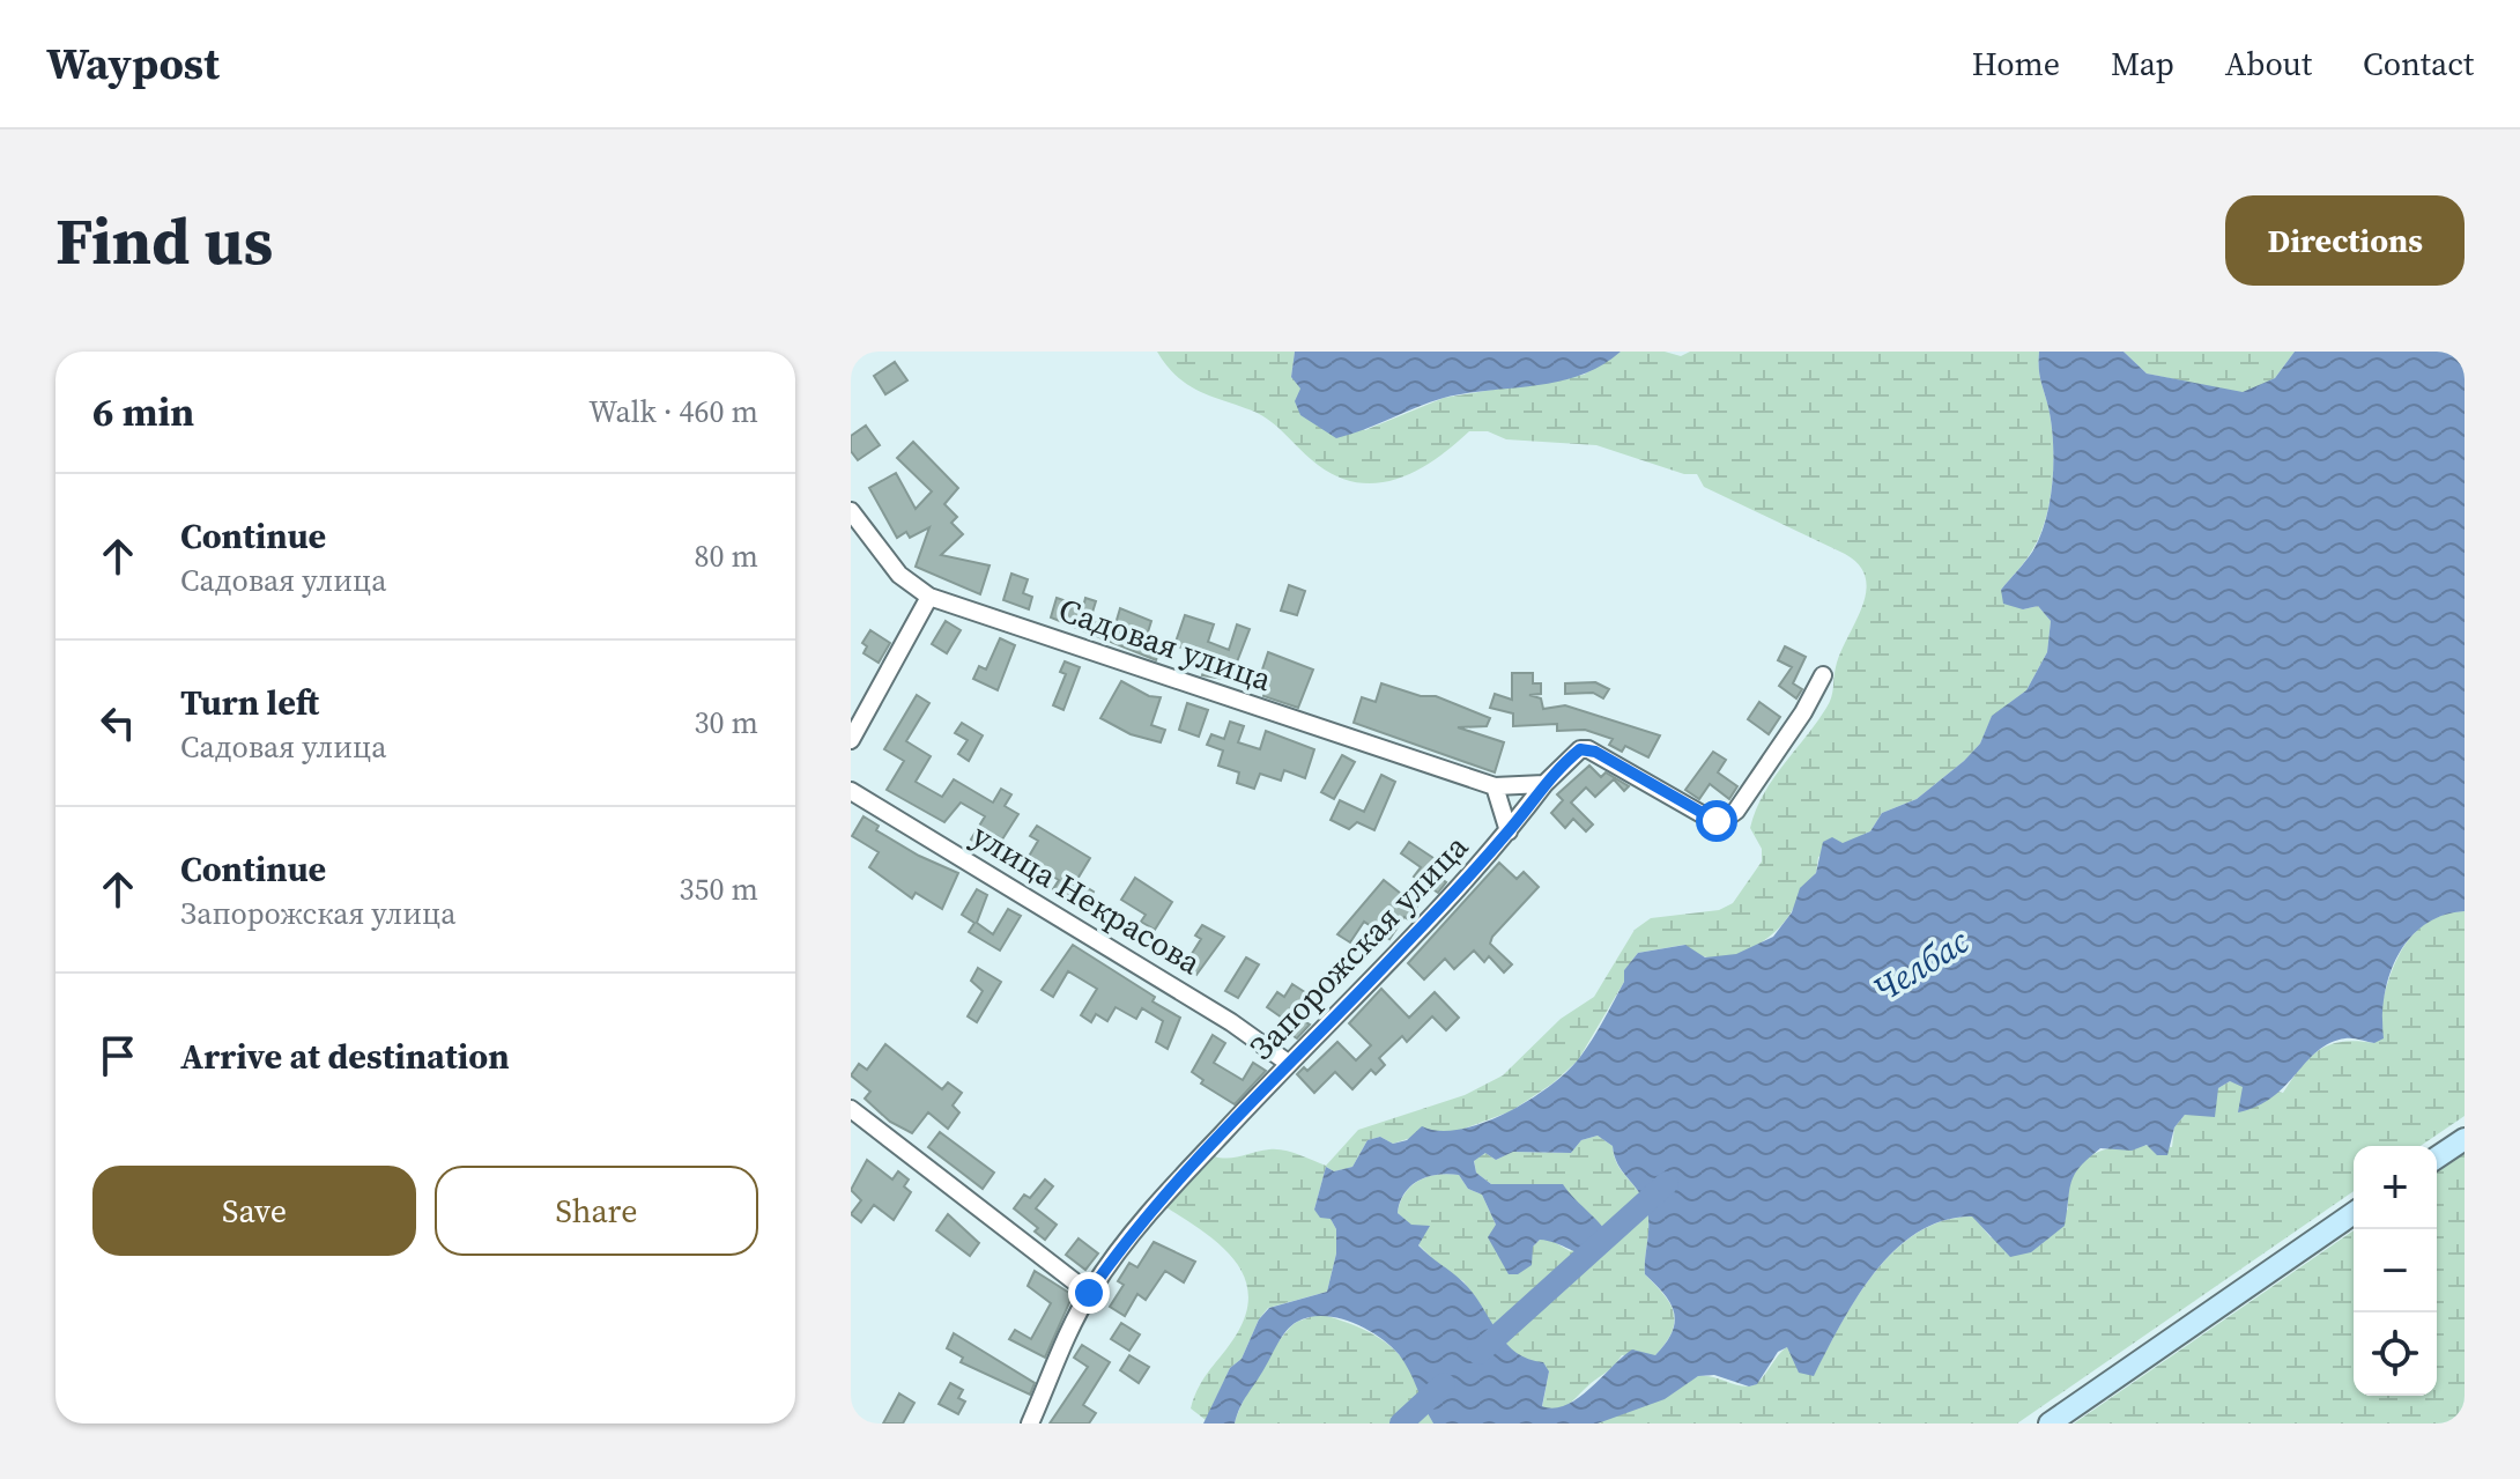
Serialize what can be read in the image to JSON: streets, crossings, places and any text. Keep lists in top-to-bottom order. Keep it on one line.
{"streets":{"street":["Садовая улица","улица Некрасова","Запорожская улица"]},"crossings":[["Садовая улица","Запорожская улица"],["улица Некрасова","Запорожская улица"]],"water":["Челбас"],"page":{"header":"Waypost","nav":["Home","Map","About","Contact"],"buttons":["Directions",["Save","Share"]],"title":"Find us","heading":["6 min","Walk · 460 m"],"list":[["Continue","Садовая улица","80 m"],["Turn left","Садовая улица","30 m"],["Continue","Запорожская улица","350 m"],"Arrive at destination"],"map_buttons":["+","−"]}}
